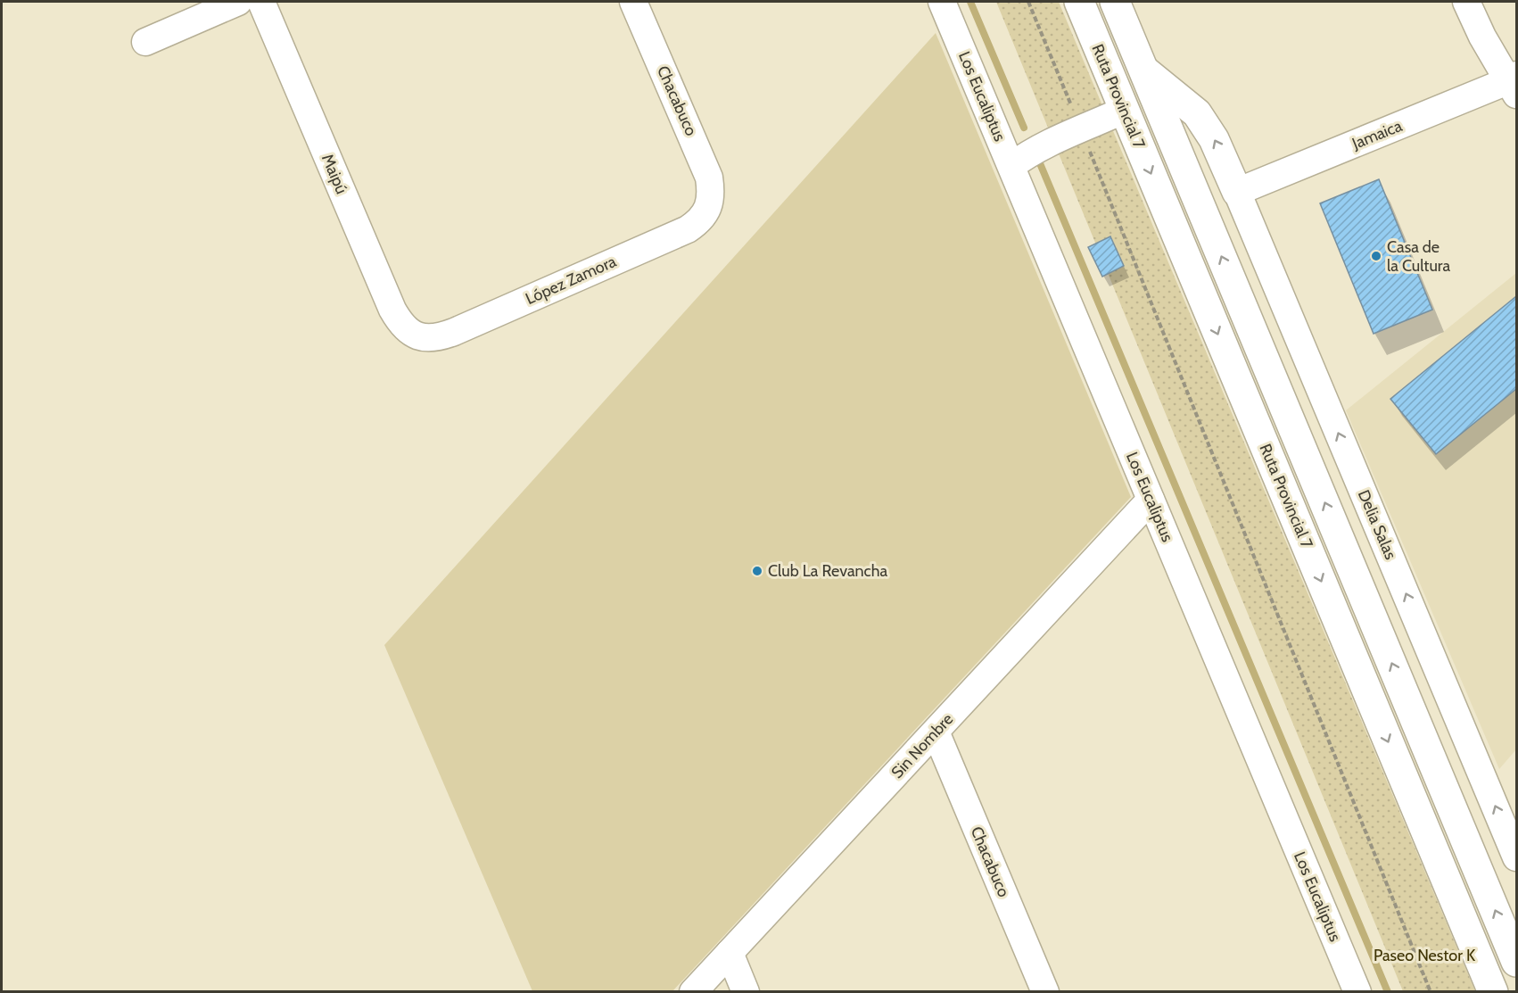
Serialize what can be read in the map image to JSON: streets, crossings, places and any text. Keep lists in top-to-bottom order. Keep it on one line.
{"streets":{"highway":["Ruta Provincial 7"],"street":["Los Eucaliptus","Chacabuco","Jamaica","Maipú","López Zamora","Delia Salas","Sin Nombre"]},"crossings":[["Los Eucaliptus","Sin Nombre"],["Chacabuco","López Zamora"],["Chacabuco","Sin Nombre"],["Jamaica","Delia Salas"],["Maipú","López Zamora"]],"one_way":["Delia Salas"],"parks":["Paseo Nestor K"],"places":["Casa de la Cultura","Club La Revancha"]}
